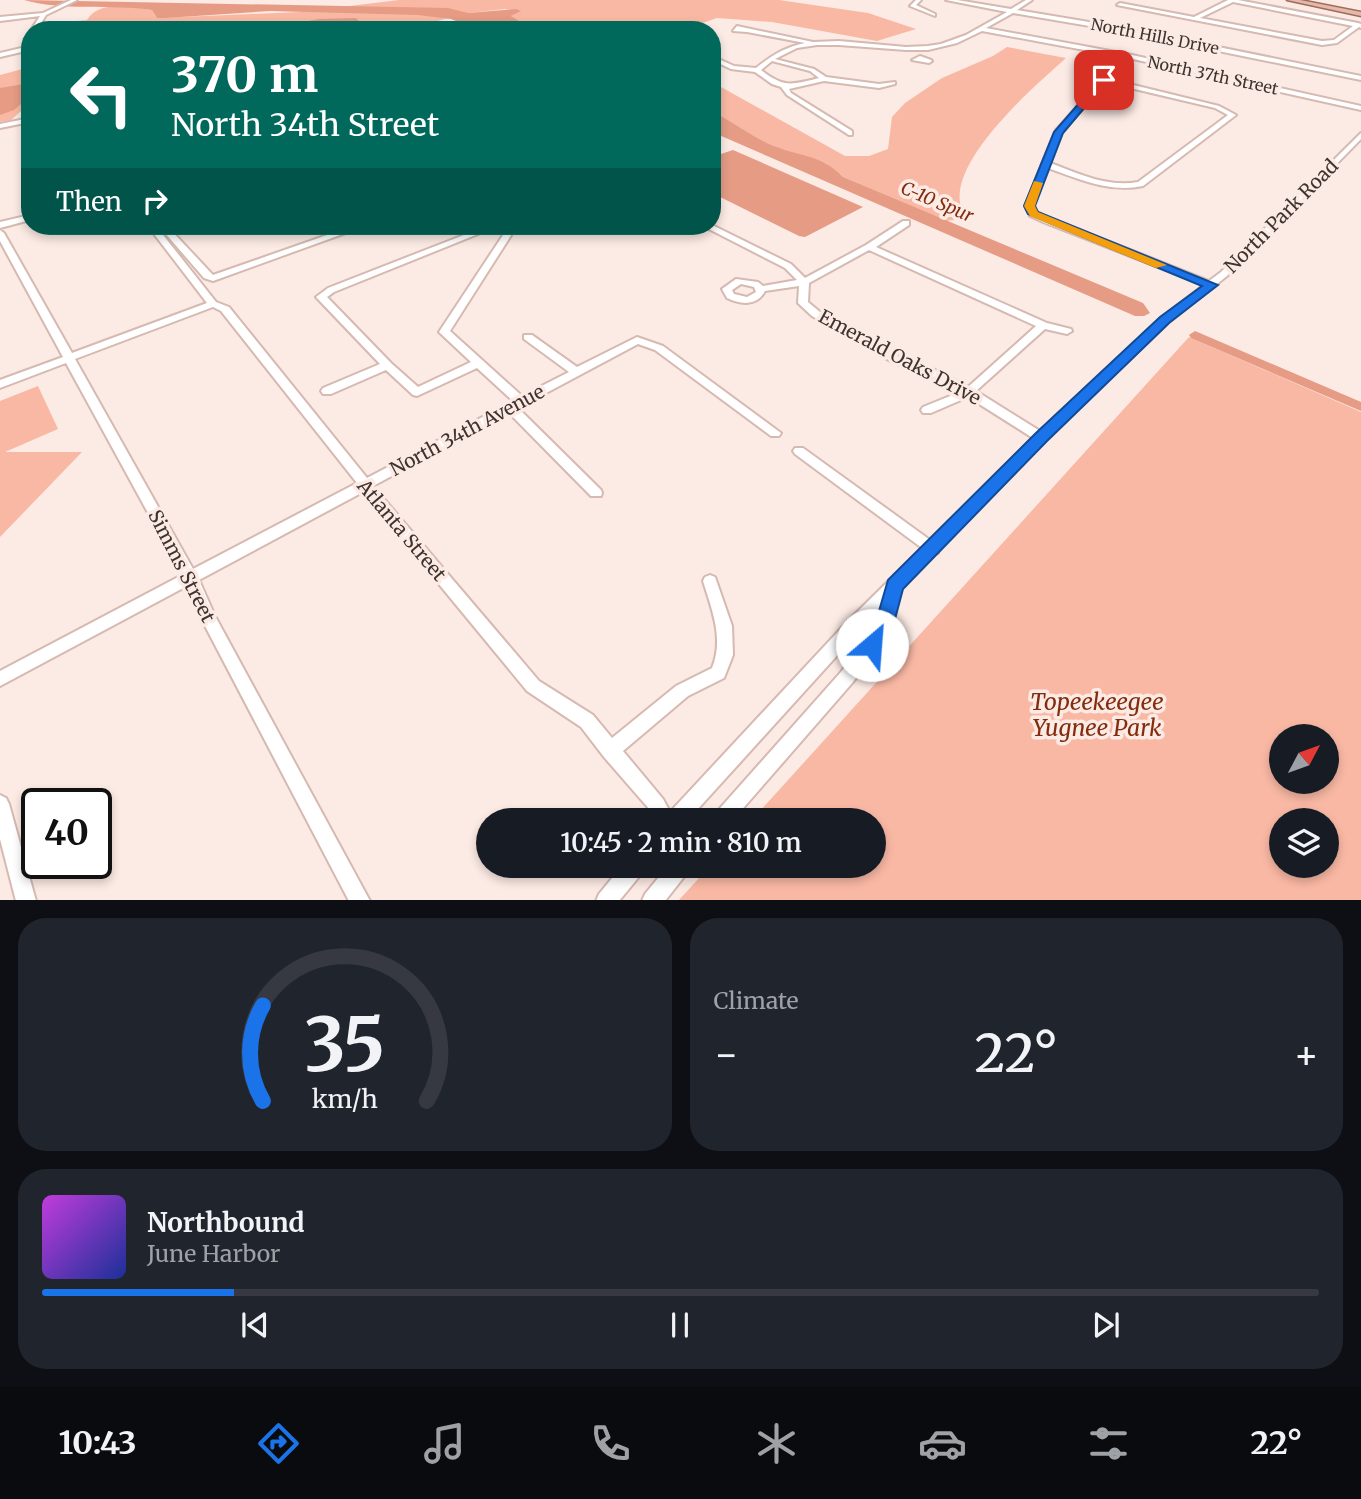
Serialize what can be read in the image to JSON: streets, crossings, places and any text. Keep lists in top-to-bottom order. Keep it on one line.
{"streets":{"street":["North Hills Drive","North 37th Street","North Park Road","Emerald Oaks Drive","North 34th Avenue","Atlanta Street","Simms Street"]},"crossings":[["North Park Road","Emerald Oaks Drive"],["North 34th Avenue","Atlanta Street"],["North 34th Avenue","Simms Street"]],"water":["C-10 Spur"],"parks":["Topeekeegee Yugnee Park"],"north":"top right","page":{"turn":["370 m","North 34th Street"],"then":"Then","limit":"40","trip":"10:45 · 2 min · 810 m","tile":"Climate","heat":["−","22°","+"],"song":["Northbound","June Harbor"],"tabs":["10:43","22°"],"gauge":["35","km/h"]}}
